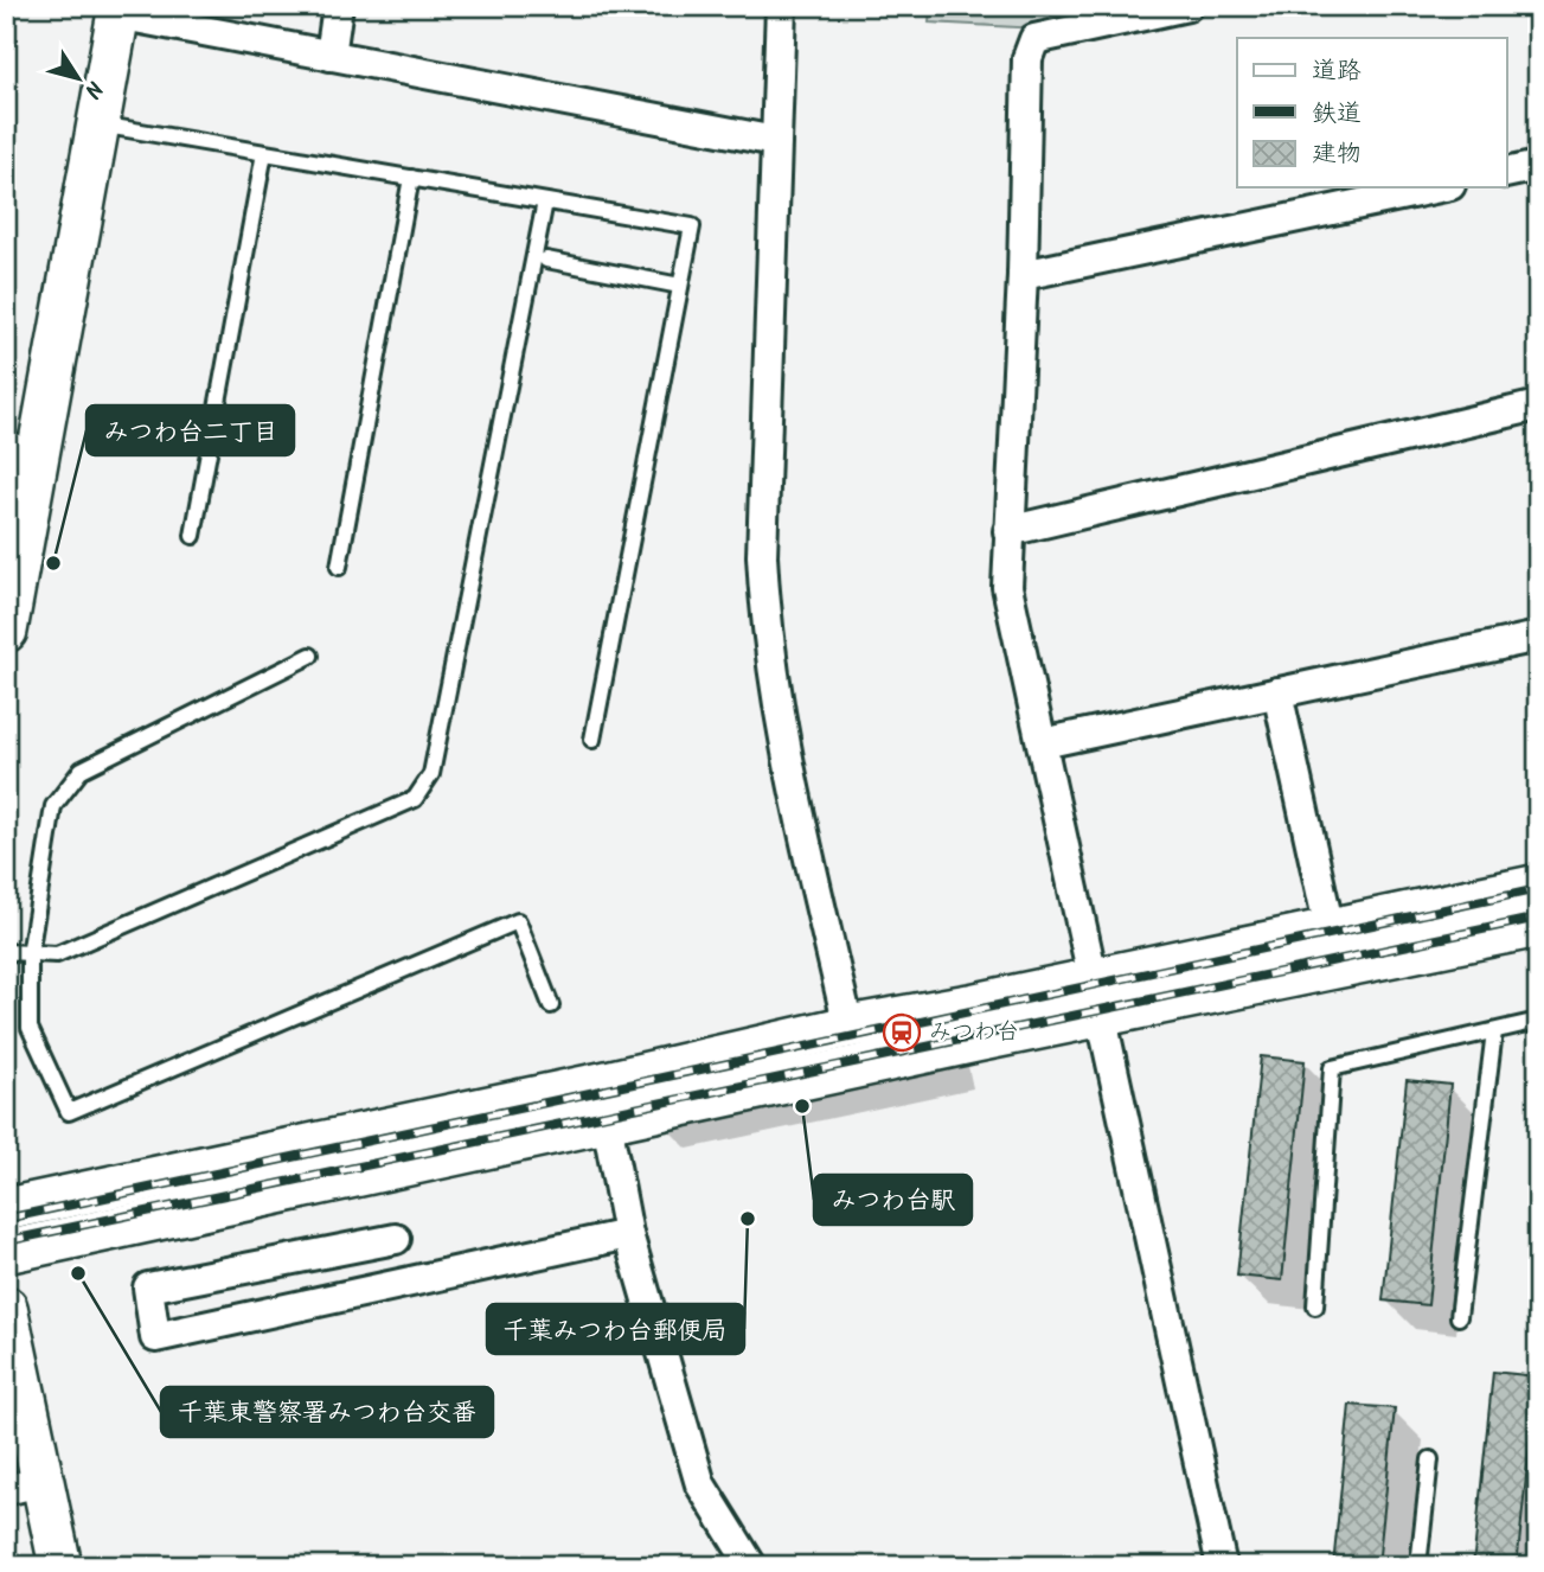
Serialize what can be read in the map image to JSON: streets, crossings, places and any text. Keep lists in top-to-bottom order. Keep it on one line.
{"places":{"other":["みつわ台二丁目","みつわ台駅","千葉みつわ台郵便局","千葉東警察署みつわ台交番"],"station":["みつわ台"]},"legend":["道路","鉄道","建物"],"north":"bottom right"}
